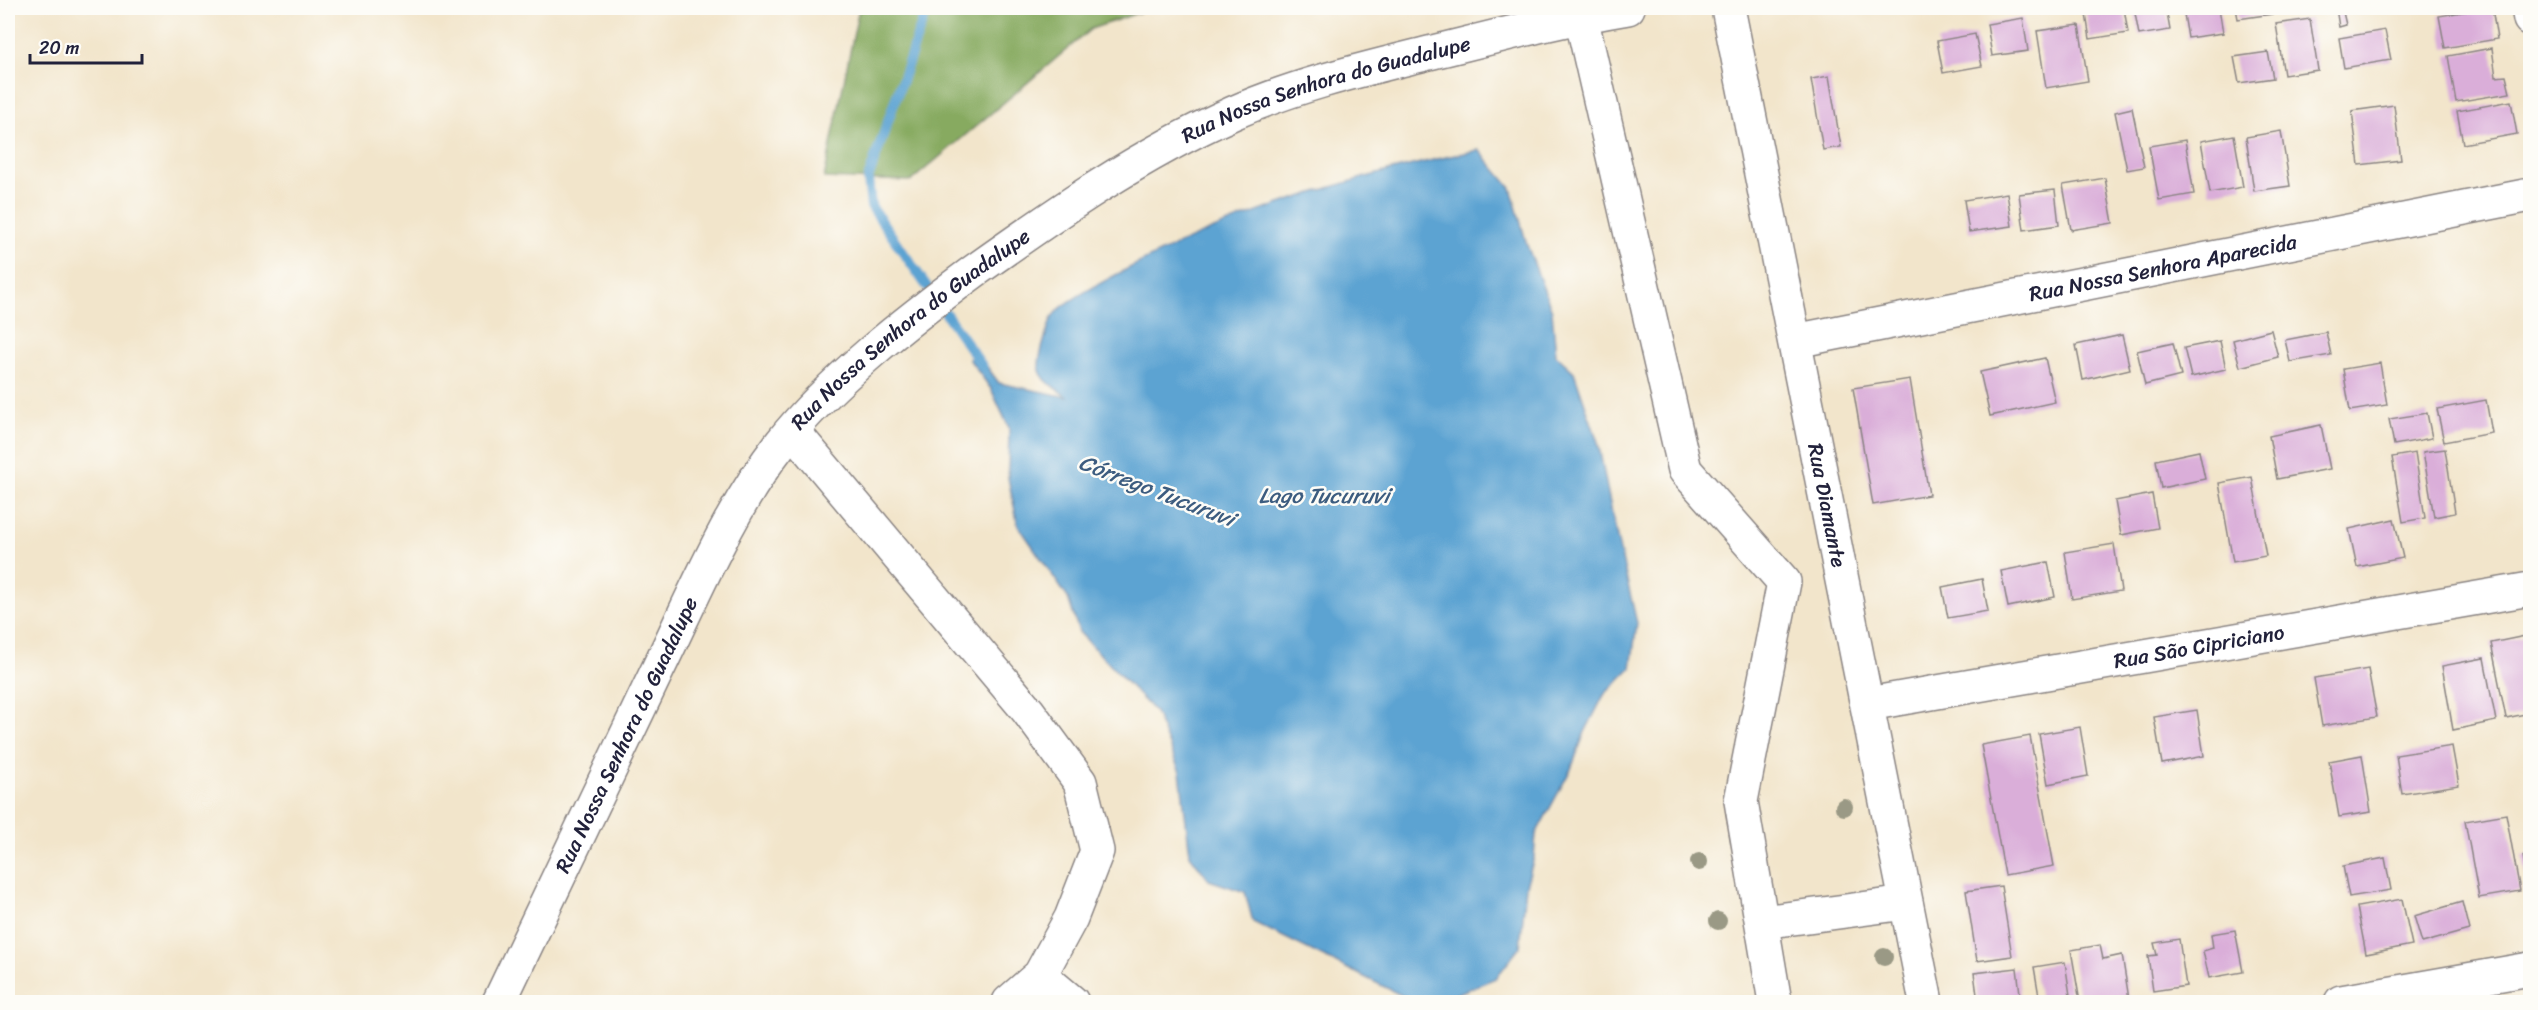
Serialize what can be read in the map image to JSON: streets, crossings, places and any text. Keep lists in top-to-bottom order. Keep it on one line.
{"streets":{"street":["Rua Nossa Senhora do Guadalupe","Rua Nossa Senhora Aparecida","Rua Diamante","Rua São Cipriciano"]},"crossings":[["Rua Nossa Senhora Aparecida","Rua Diamante"],["Rua Diamante","Rua São Cipriciano"]],"water":["Córrego Tucuruvi","Lago Tucuruvi"],"scale_bar":"20 m"}
